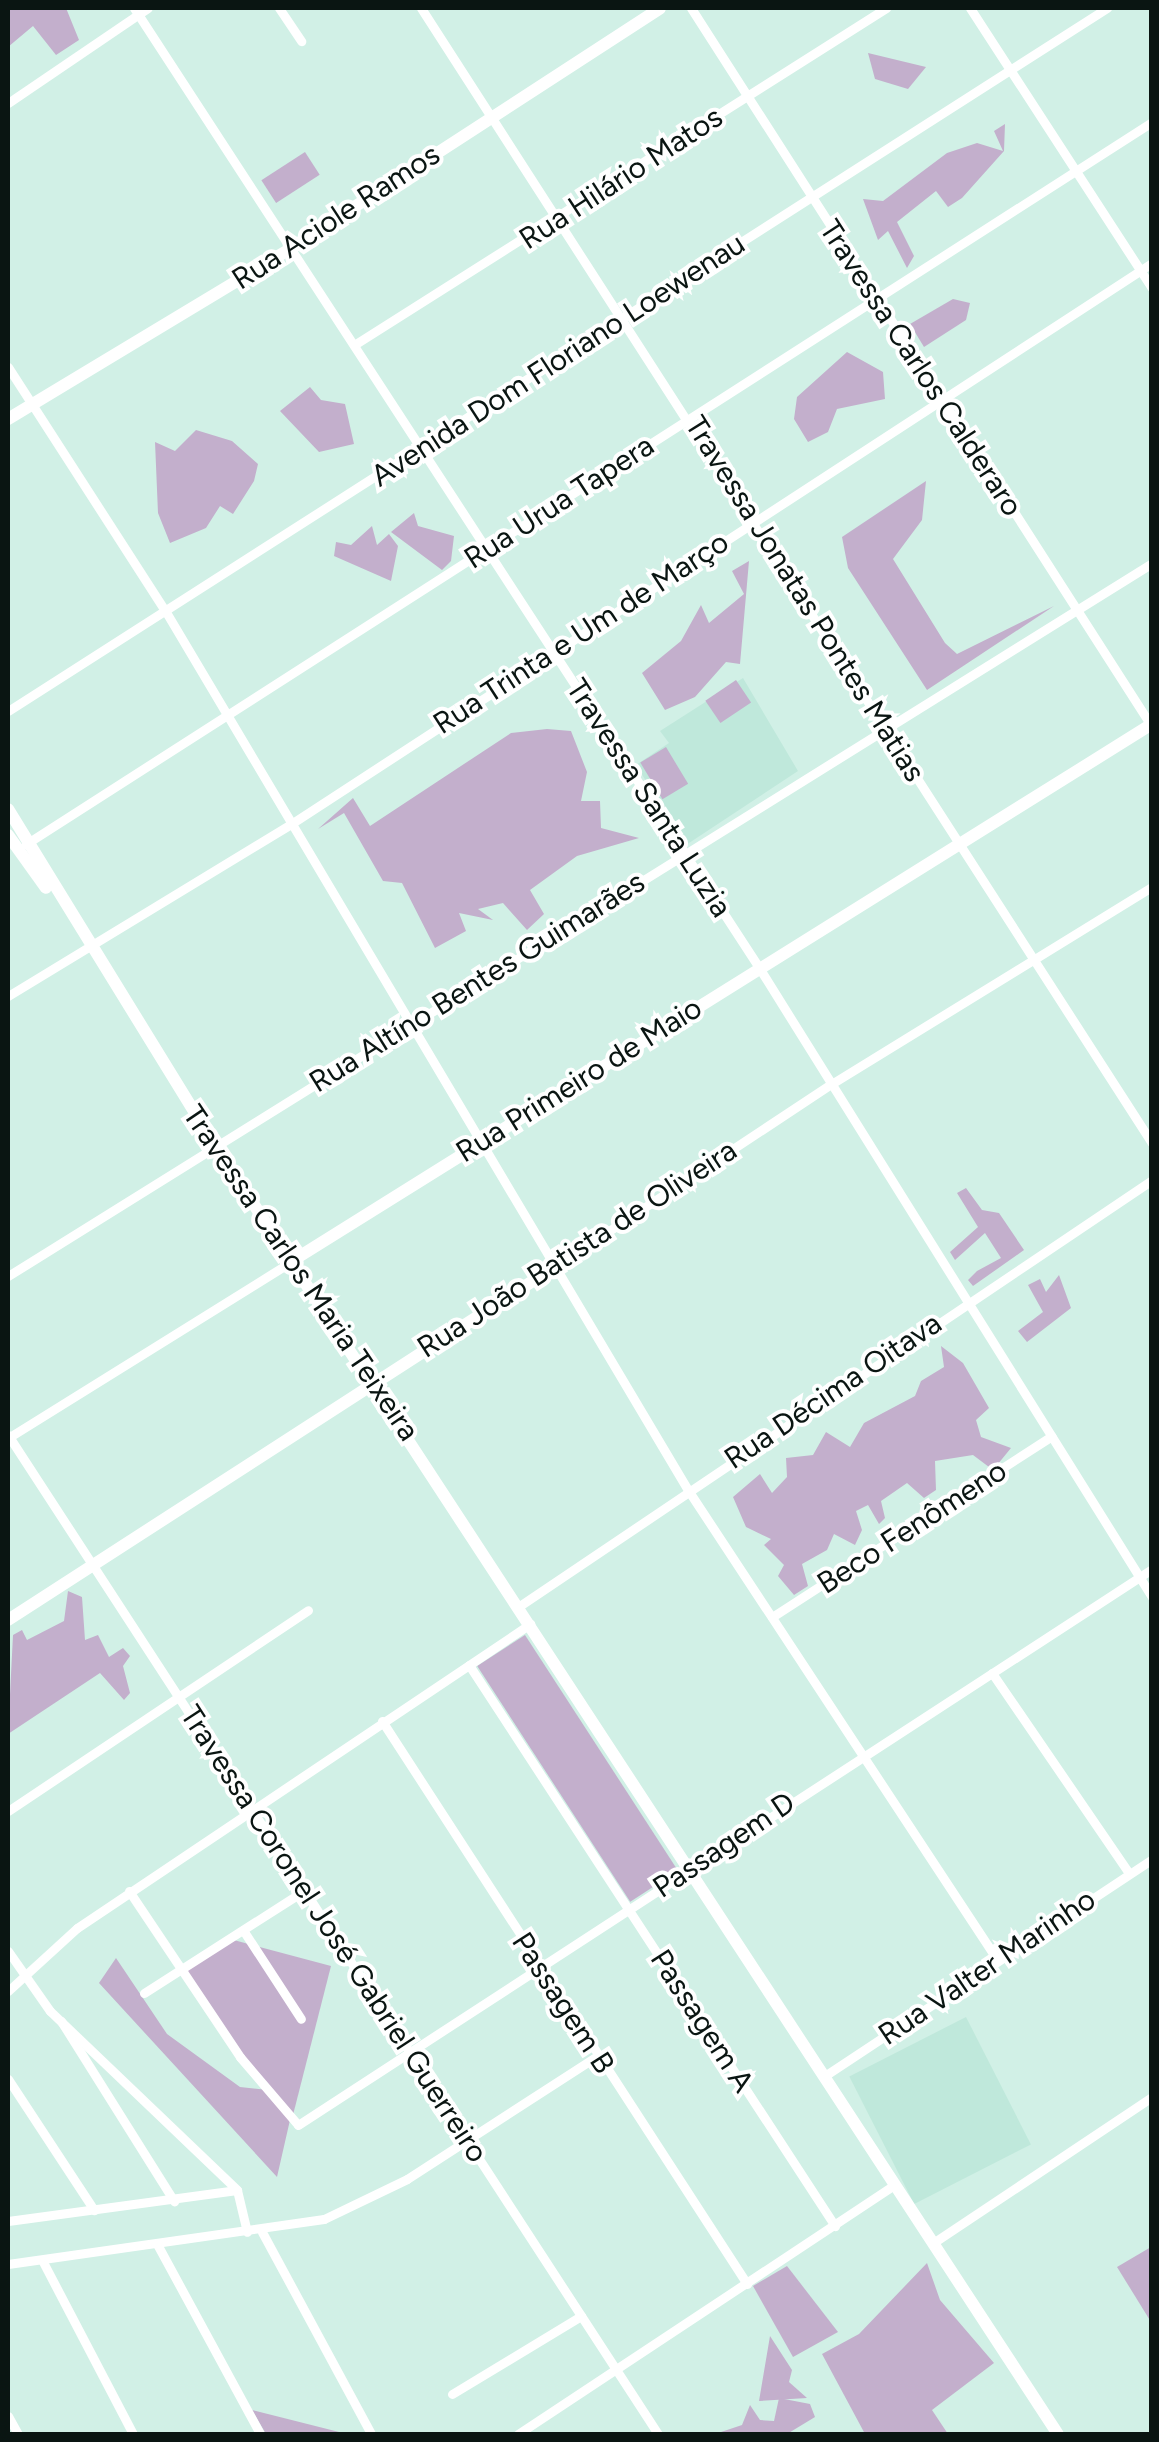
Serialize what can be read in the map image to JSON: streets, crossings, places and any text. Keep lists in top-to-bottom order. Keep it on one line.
{"streets":{"street":["Rua Hilário Matos","Rua Aciole Ramos","Avenida Dom Floriano Loewenau","Travessa Carlos Calderaro","Rua Urua Tapera","Travessa Jonatas Pontes Matias","Rua Trinta e Um de Março","Travessa Santa Luzia","Rua Altíno Bentes Guimarães","Rua Primeiro de Maio","Rua João Batista de Oliveira","Travessa Carlos Maria Teixeira","Rua Décima Oitava","Beco Fenômeno","Passagem D","Travessa Coronel José Gabriel Guerreiro","Rua Valter Marinho","Passagem B","Passagem A"]},"crossings":[["Rua Hilário Matos","Travessa Carlos Calderaro"],["Rua Hilário Matos","Travessa Jonatas Pontes Matias"],["Rua Hilário Matos","Travessa Santa Luzia"],["Rua Aciole Ramos","Travessa Jonatas Pontes Matias"],["Rua Aciole Ramos","Travessa Santa Luzia"],["Avenida Dom Floriano Loewenau","Travessa Carlos Calderaro"],["Avenida Dom Floriano Loewenau","Travessa Jonatas Pontes Matias"],["Avenida Dom Floriano Loewenau","Travessa Santa Luzia"],["Travessa Carlos Calderaro","Rua Urua Tapera"],["Travessa Carlos Calderaro","Rua Trinta e Um de Março"],["Travessa Carlos Calderaro","Rua Altíno Bentes Guimarães"],["Travessa Carlos Calderaro","Rua Primeiro de Maio"],["Rua Urua Tapera","Travessa Jonatas Pontes Matias"],["Rua Urua Tapera","Travessa Santa Luzia"],["Rua Urua Tapera","Travessa Carlos Maria Teixeira"],["Travessa Jonatas Pontes Matias","Rua Trinta e Um de Março"],["Travessa Jonatas Pontes Matias","Rua Altíno Bentes Guimarães"],["Travessa Jonatas Pontes Matias","Rua Primeiro de Maio"],["Travessa Jonatas Pontes Matias","Rua João Batista de Oliveira"],["Rua Trinta e Um de Março","Travessa Santa Luzia"],["Rua Trinta e Um de Março","Travessa Carlos Maria Teixeira"],["Travessa Santa Luzia","Rua Altíno Bentes Guimarães"],["Travessa Santa Luzia","Rua Primeiro de Maio"],["Travessa Santa Luzia","Rua João Batista de Oliveira"],["Travessa Santa Luzia","Rua Décima Oitava"],["Travessa Santa Luzia","Beco Fenômeno"],["Travessa Santa Luzia","Passagem D"],["Rua Altíno Bentes Guimarães","Travessa Carlos Maria Teixeira"],["Rua Primeiro de Maio","Travessa Carlos Maria Teixeira"],["Rua Primeiro de Maio","Travessa Coronel José Gabriel Guerreiro"],["Rua João Batista de Oliveira","Travessa Carlos Maria Teixeira"],["Rua João Batista de Oliveira","Travessa Coronel José Gabriel Guerreiro"],["Travessa Carlos Maria Teixeira","Rua Décima Oitava"],["Travessa Carlos Maria Teixeira","Passagem D"],["Travessa Carlos Maria Teixeira","Rua Valter Marinho"],["Passagem D","Travessa Coronel José Gabriel Guerreiro"],["Passagem D","Passagem B"],["Passagem D","Passagem A"]]}
